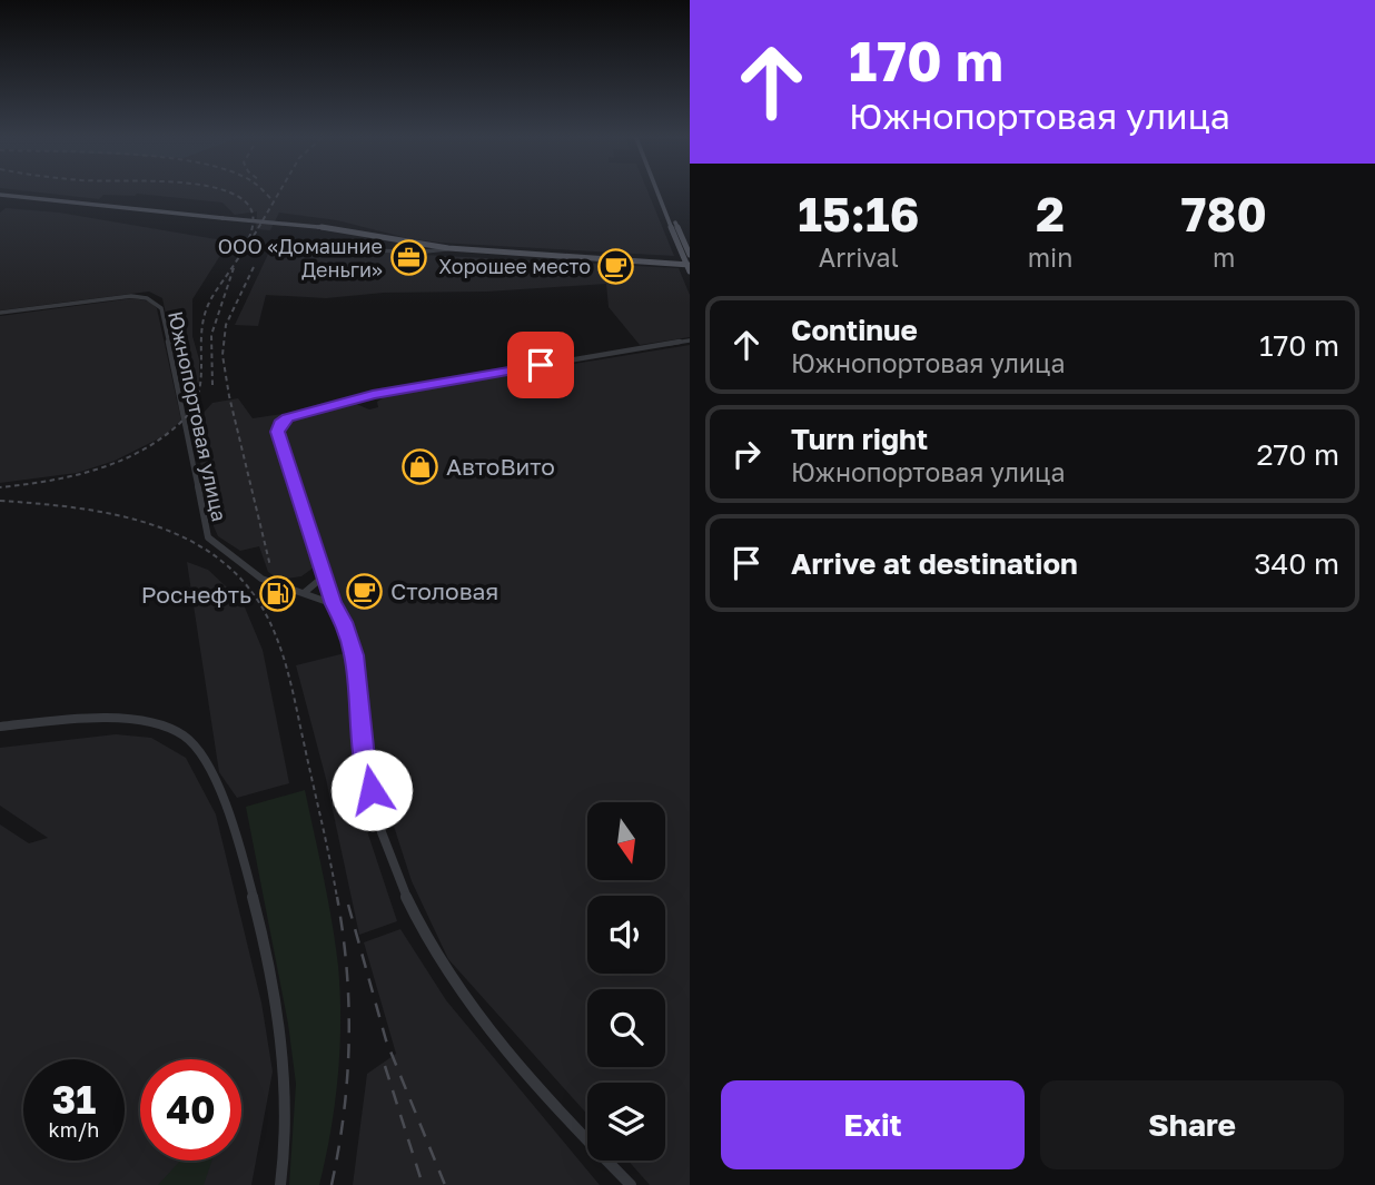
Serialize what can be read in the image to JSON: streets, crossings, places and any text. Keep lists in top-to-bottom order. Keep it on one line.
{"streets":{"street":["Южнопортовая улица"]},"places":{"office":["ООО «Домашние Деньги»"],"cafe":["Хорошее место","Столовая"],"shop":["АвтоВито"],"fuel station":["Роснефть"]},"north":"bottom","page":{"turn":["170 m","Южнопортовая улица"],"eta":["15:16","Arrival","2","min","780","m"],"list":[{"name":"Continue","note":"Южнопортовая улица","value":"170 m"},{"name":"Turn right","note":"Южнопортовая улица","value":"270 m"},{"name":"Arrive at destination","value":"340 m"}],"speed":"31 km/h","limit":"40","buttons":["Exit","Share"]}}
